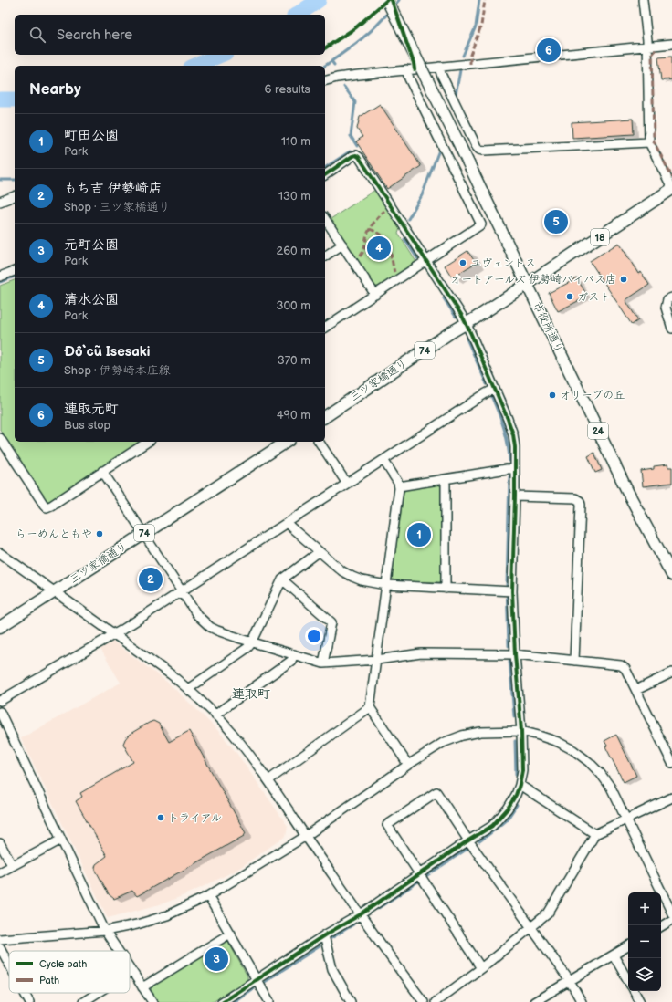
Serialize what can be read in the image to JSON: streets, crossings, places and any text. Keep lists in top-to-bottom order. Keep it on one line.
{"streets":{"main road":["18","市役所通り","74","三ツ家橋通り","24"]},"crossings":[["18","市役所通り"],["18","三ツ家橋通り"],["市役所通り","三ツ家橋通り"]],"districts":["連取町"],"places":["ユヴェントス","オートアールズ 伊勢崎バイパス店","ガスト","オリーブの丘","らーめんともや","トライアル"],"legend":["Cycle path","Path"],"page":{"search":"Search here","pins":["6","5","4","1","2","3"],"heading":["Nearby","6 results"],"list":[{"mark":"1","name":"町田公園","note":"Park","value":"110 m"},{"mark":"2","name":"もち吉 伊勢崎店","note":"Shop · 三ツ家橋通り","value":"130 m"},{"mark":"3","name":"元町公園","note":"Park","value":"260 m"},{"mark":"4","name":"清水公園","note":"Park","value":"300 m"},{"mark":"5","name":"Đồ cũ Isesaki","note":"Shop · 伊勢崎本庄線","value":"370 m"},{"mark":"6","name":"連取元町","note":"Bus stop","value":"490 m"}],"map_buttons":["+","−"]}}
